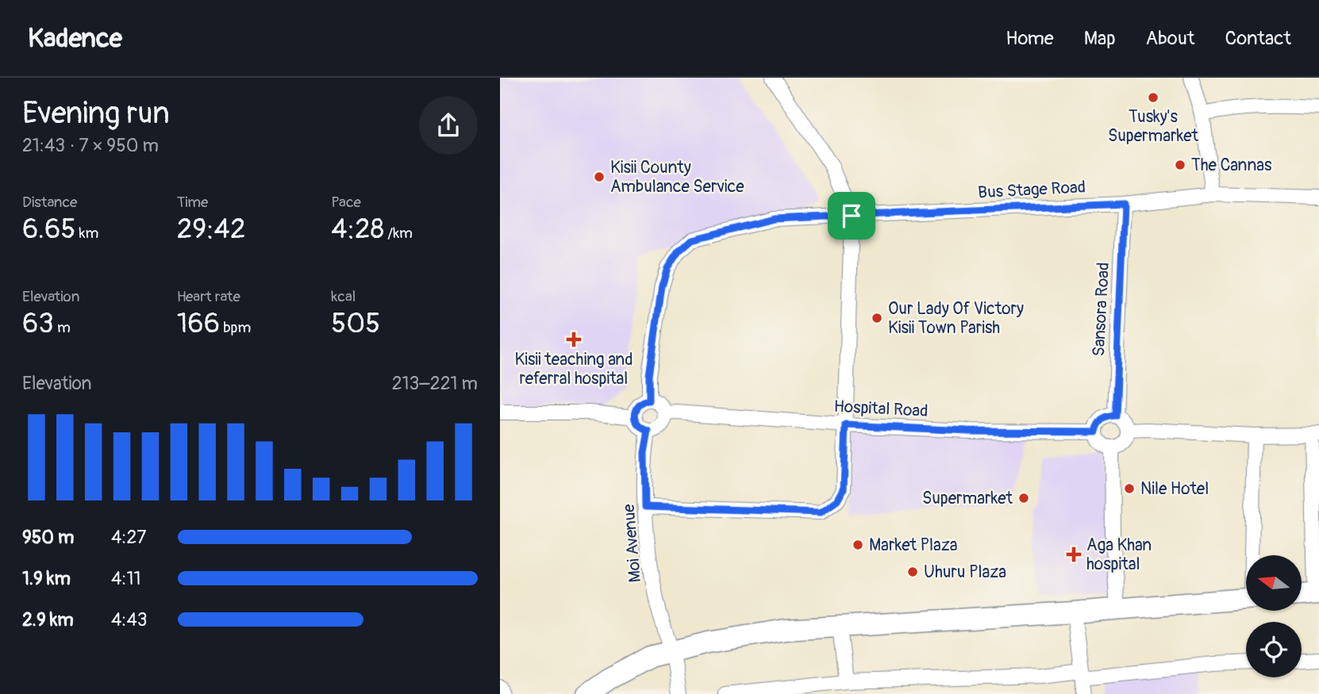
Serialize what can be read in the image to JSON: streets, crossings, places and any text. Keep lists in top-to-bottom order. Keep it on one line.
{"streets":{"street":["Bus Stage Road","Sansora Road","Hospital Road","Moi Avenue"]},"crossings":[["Bus Stage Road","Sansora Road"],["Bus Stage Road","Hospital Road"],["Bus Stage Road","Moi Avenue"],["Sansora Road","Hospital Road"],["Hospital Road","Moi Avenue"]],"places":{"other":["Tusky's Supermarket","The Cannas","Kisii County Ambulance Service","Our Lady Of Victory Kisii Town Parish","Nile Hotel","Supermarket","Market Plaza","Uhuru Plaza"],"health":["Kisii teaching and referral hospital","Aga Khan hospital"]},"north":"left","page":{"header":"Kadence","nav":["Home","Map","About","Contact"],"heading":["Evening run","21:43 · 7 × 950 m"],"stats":[["Distance","6.65 km"],["Time","29:42"],["Pace","4:28 /km"],["Elevation","63 m"],["Heart rate","166 bpm"],["kcal","505"]],"chart":["Elevation","213–221 m"],"list":[{"name":"950 m","note":"4:27"},{"name":"1.9 km","note":"4:11"},{"name":"2.9 km","note":"4:43"}]}}
